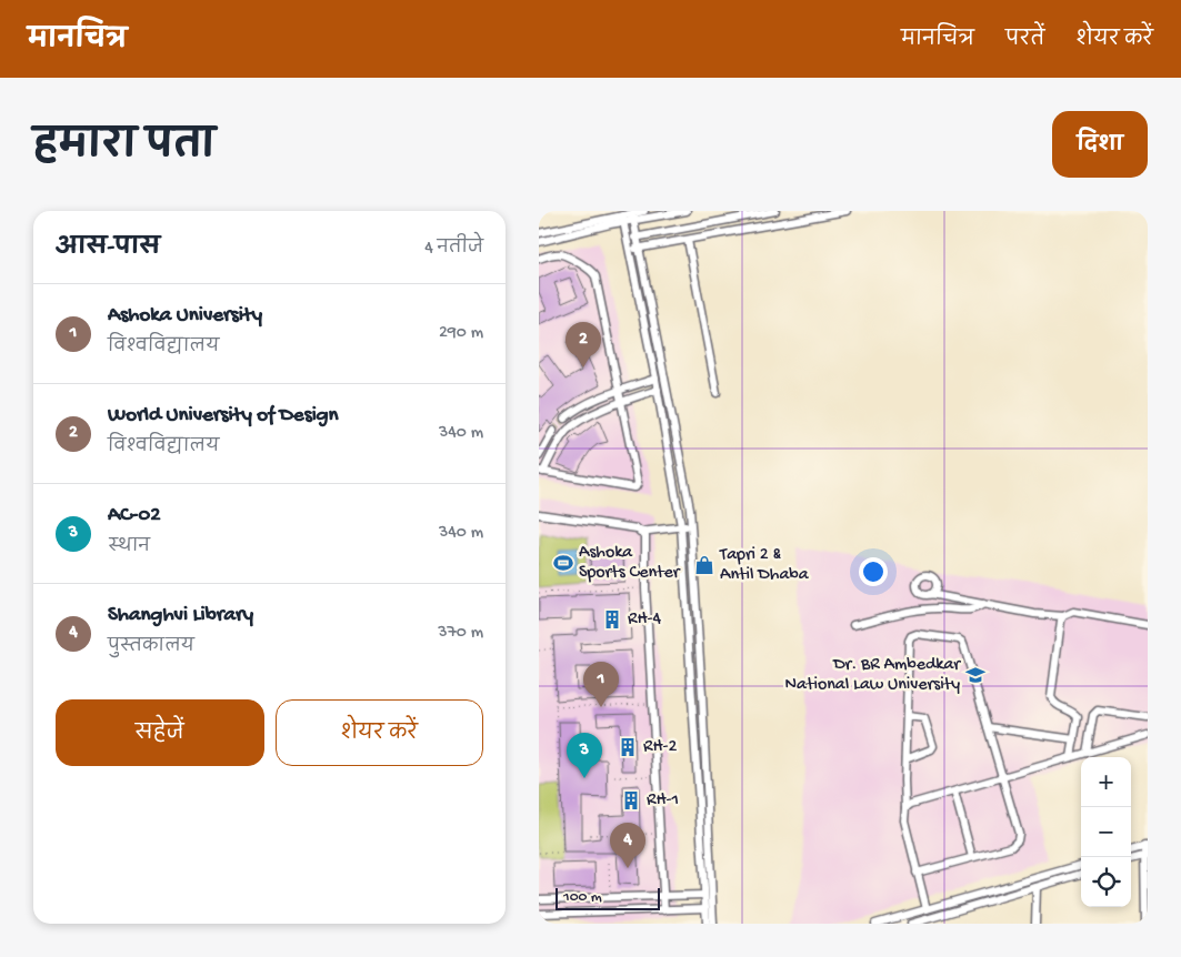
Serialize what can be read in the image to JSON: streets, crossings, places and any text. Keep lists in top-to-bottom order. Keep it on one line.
{"places":{"sports":["Ashoka Sports Center"],"shop":["Tapri 2 & Antil Dhaba"],"building":["RH-4","RH-2","RH-1"],"school or university":["Dr. BR Ambedkar National Law University"]},"scale_bar":"100 m","page":{"header":"मानचित्र","nav":["मानचित्र","परतें","शेयर करें"],"title":"हमारा पता","buttons":["दिशा",["सहेजें","शेयर करें"]],"heading":["आस-पास","4 नतीजे"],"list":[{"mark":"1","name":"Ashoka University","note":"विश्वविद्यालय","value":"290 m"},{"mark":"2","name":"World University of Design","note":"विश्वविद्यालय","value":"340 m"},{"mark":"3","name":"AC-02","note":"स्थान","value":"340 m"},{"mark":"4","name":"Shanghvi Library","note":"पुस्तकालय","value":"370 m"}],"pins":["2","1","3","4"],"map_buttons":["+","−"],"scale":"100 m"}}
